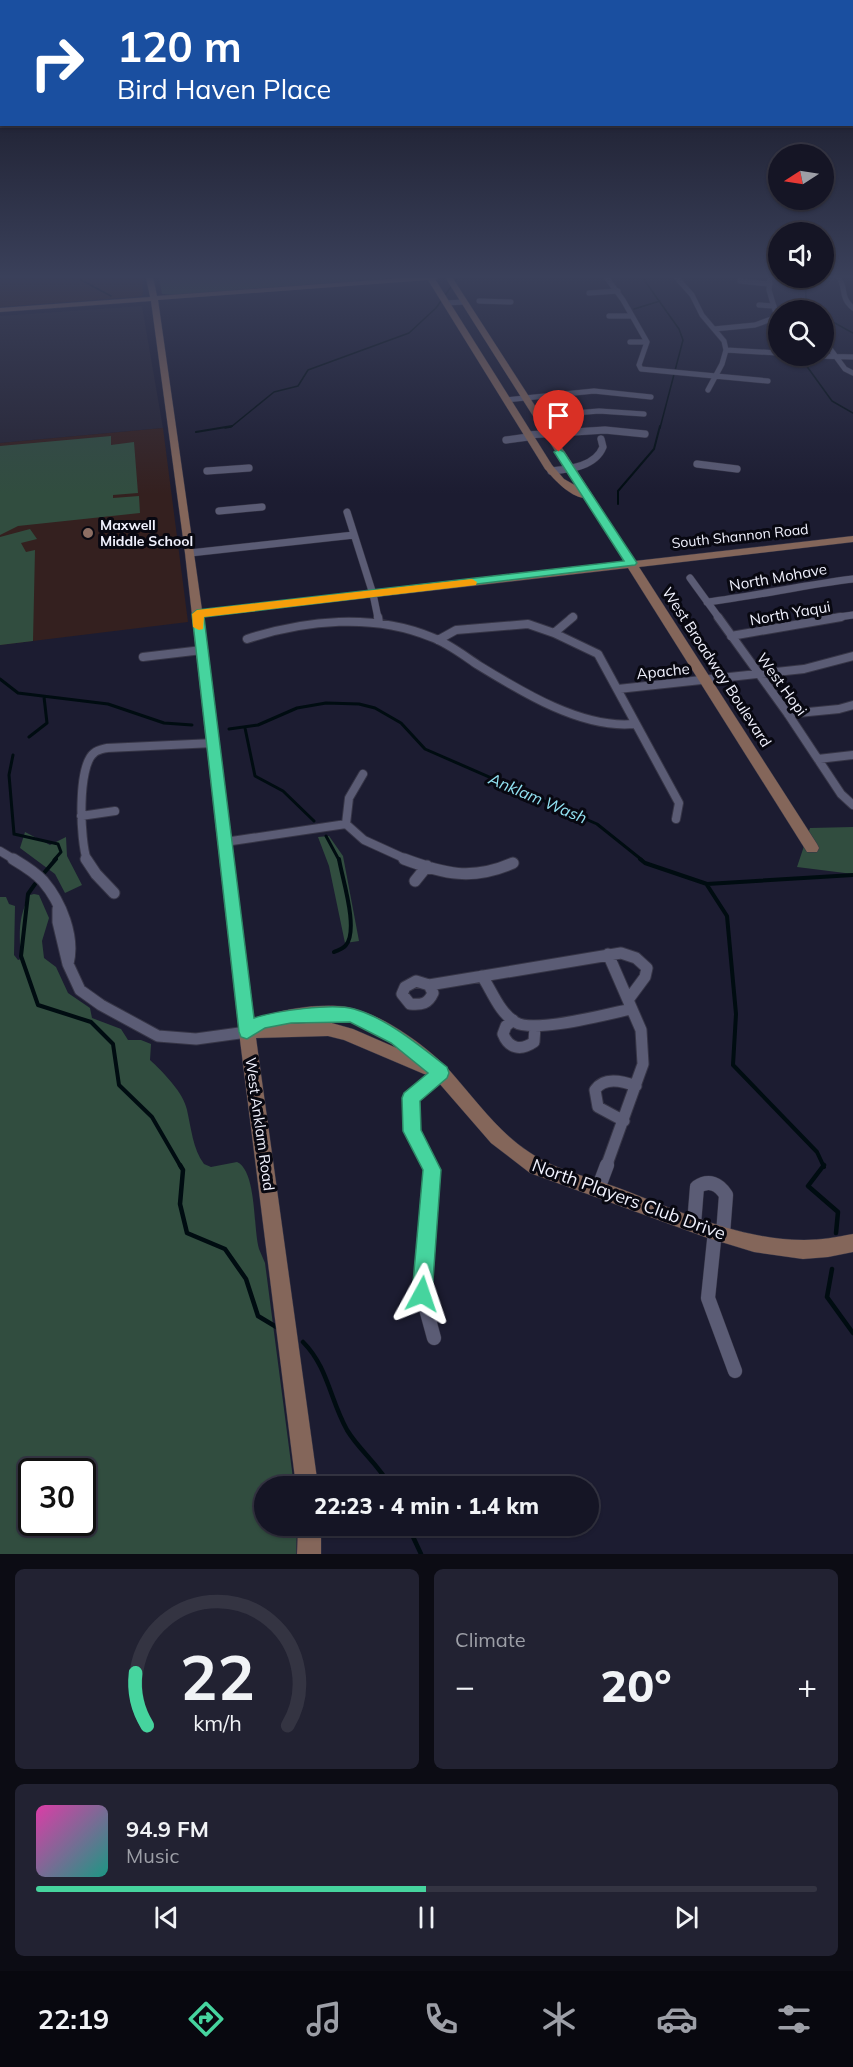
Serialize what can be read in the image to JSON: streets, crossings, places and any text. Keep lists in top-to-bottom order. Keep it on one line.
{"streets":{"street":["South Shannon Road","North Mohave","North Yaqui","West Broadway Boulevard","Apache","West Hopi","West Anklam Road","North Players Club Drive"]},"crossings":[["South Shannon Road","West Broadway Boulevard"],["South Shannon Road","West Anklam Road"],["North Mohave","West Hopi"],["North Yaqui","West Hopi"],["West Broadway Boulevard","Apache"],["Apache","West Hopi"],["West Anklam Road","North Players Club Drive"]],"water":["Anklam Wash"],"places":["Maxwell Middle School"],"north":"left","page":{"turn":["120 m","Bird Haven Place"],"limit":"30","trip":"22:23 · 4 min · 1.4 km","tile":"Climate","heat":["−","20°","+"],"song":["94.9 FM","Music"],"tabs":"22:19","gauge":["22","km/h"]}}
